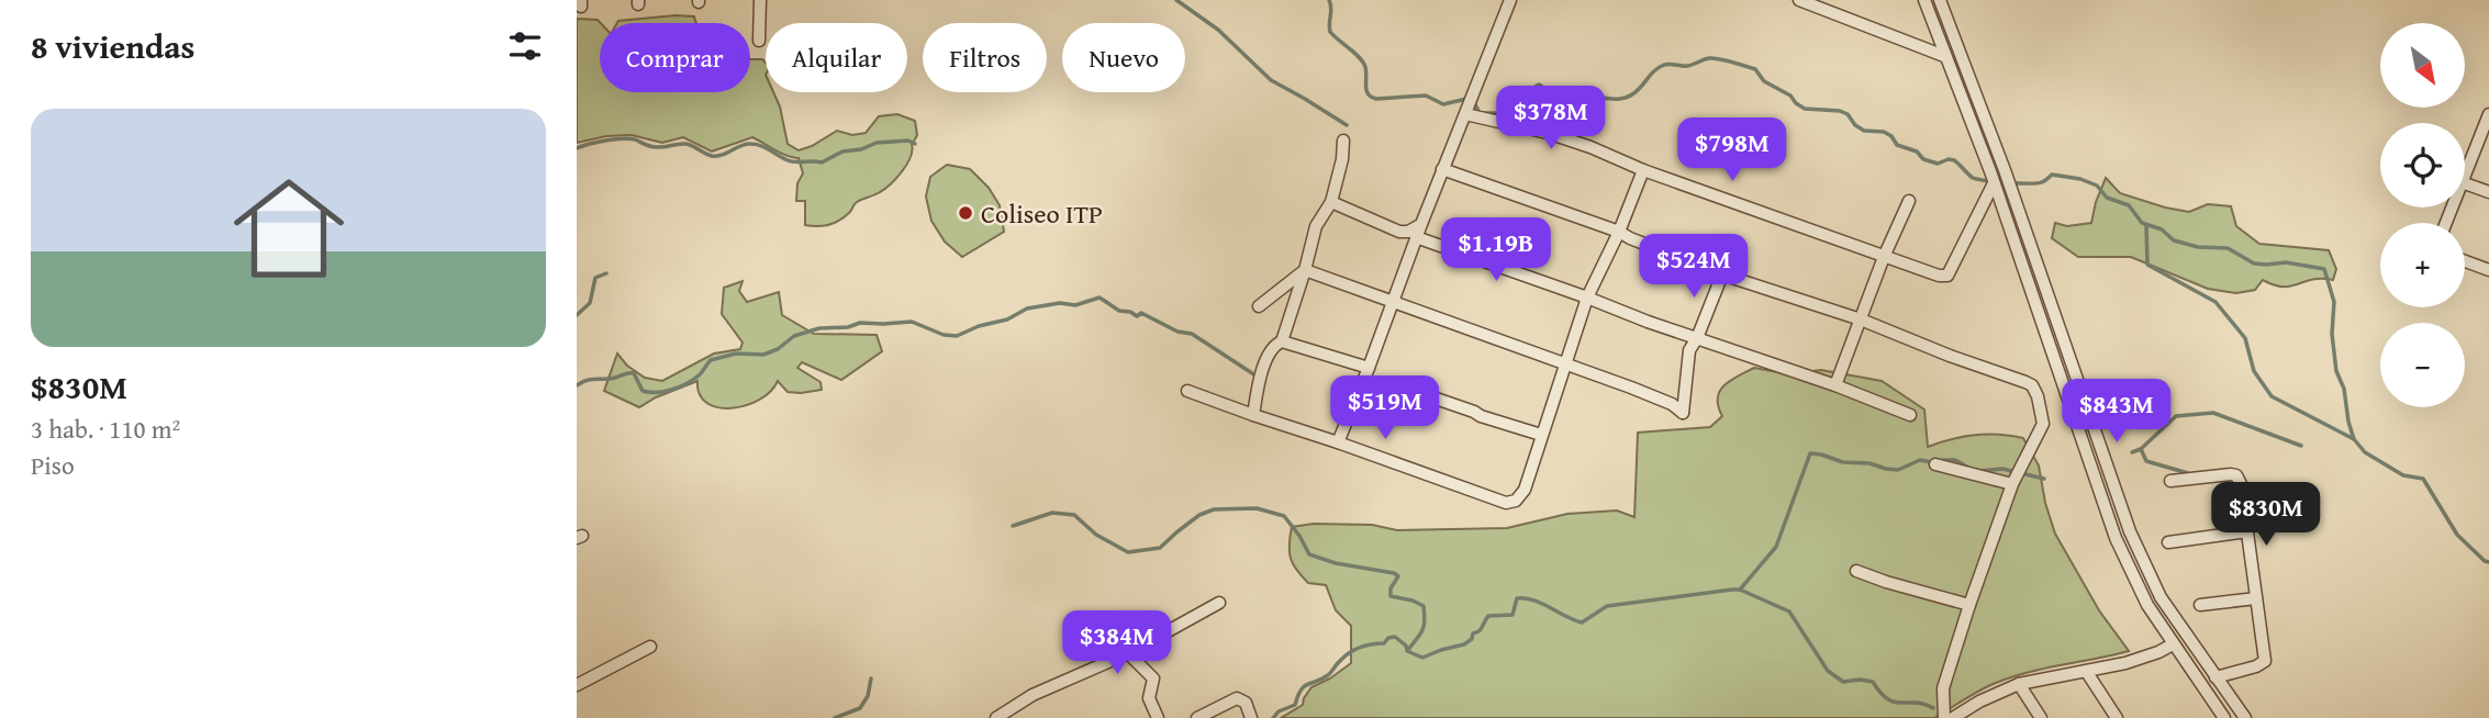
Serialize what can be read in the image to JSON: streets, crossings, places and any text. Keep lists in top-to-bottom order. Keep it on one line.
{"places":["Coliseo ITP"],"north":"bottom right","page":{"heading":"8 viviendas","map_buttons":["+","−"],"chip":["Comprar","Alquilar","Filtros","Nuevo"],"price":["$378M","$798M","$1.19B","$524M","$519M","$843M","$830M","$384M"],"list":[{"name":"$830M","note":"3 hab. · 110 m² · Piso"}]}}
